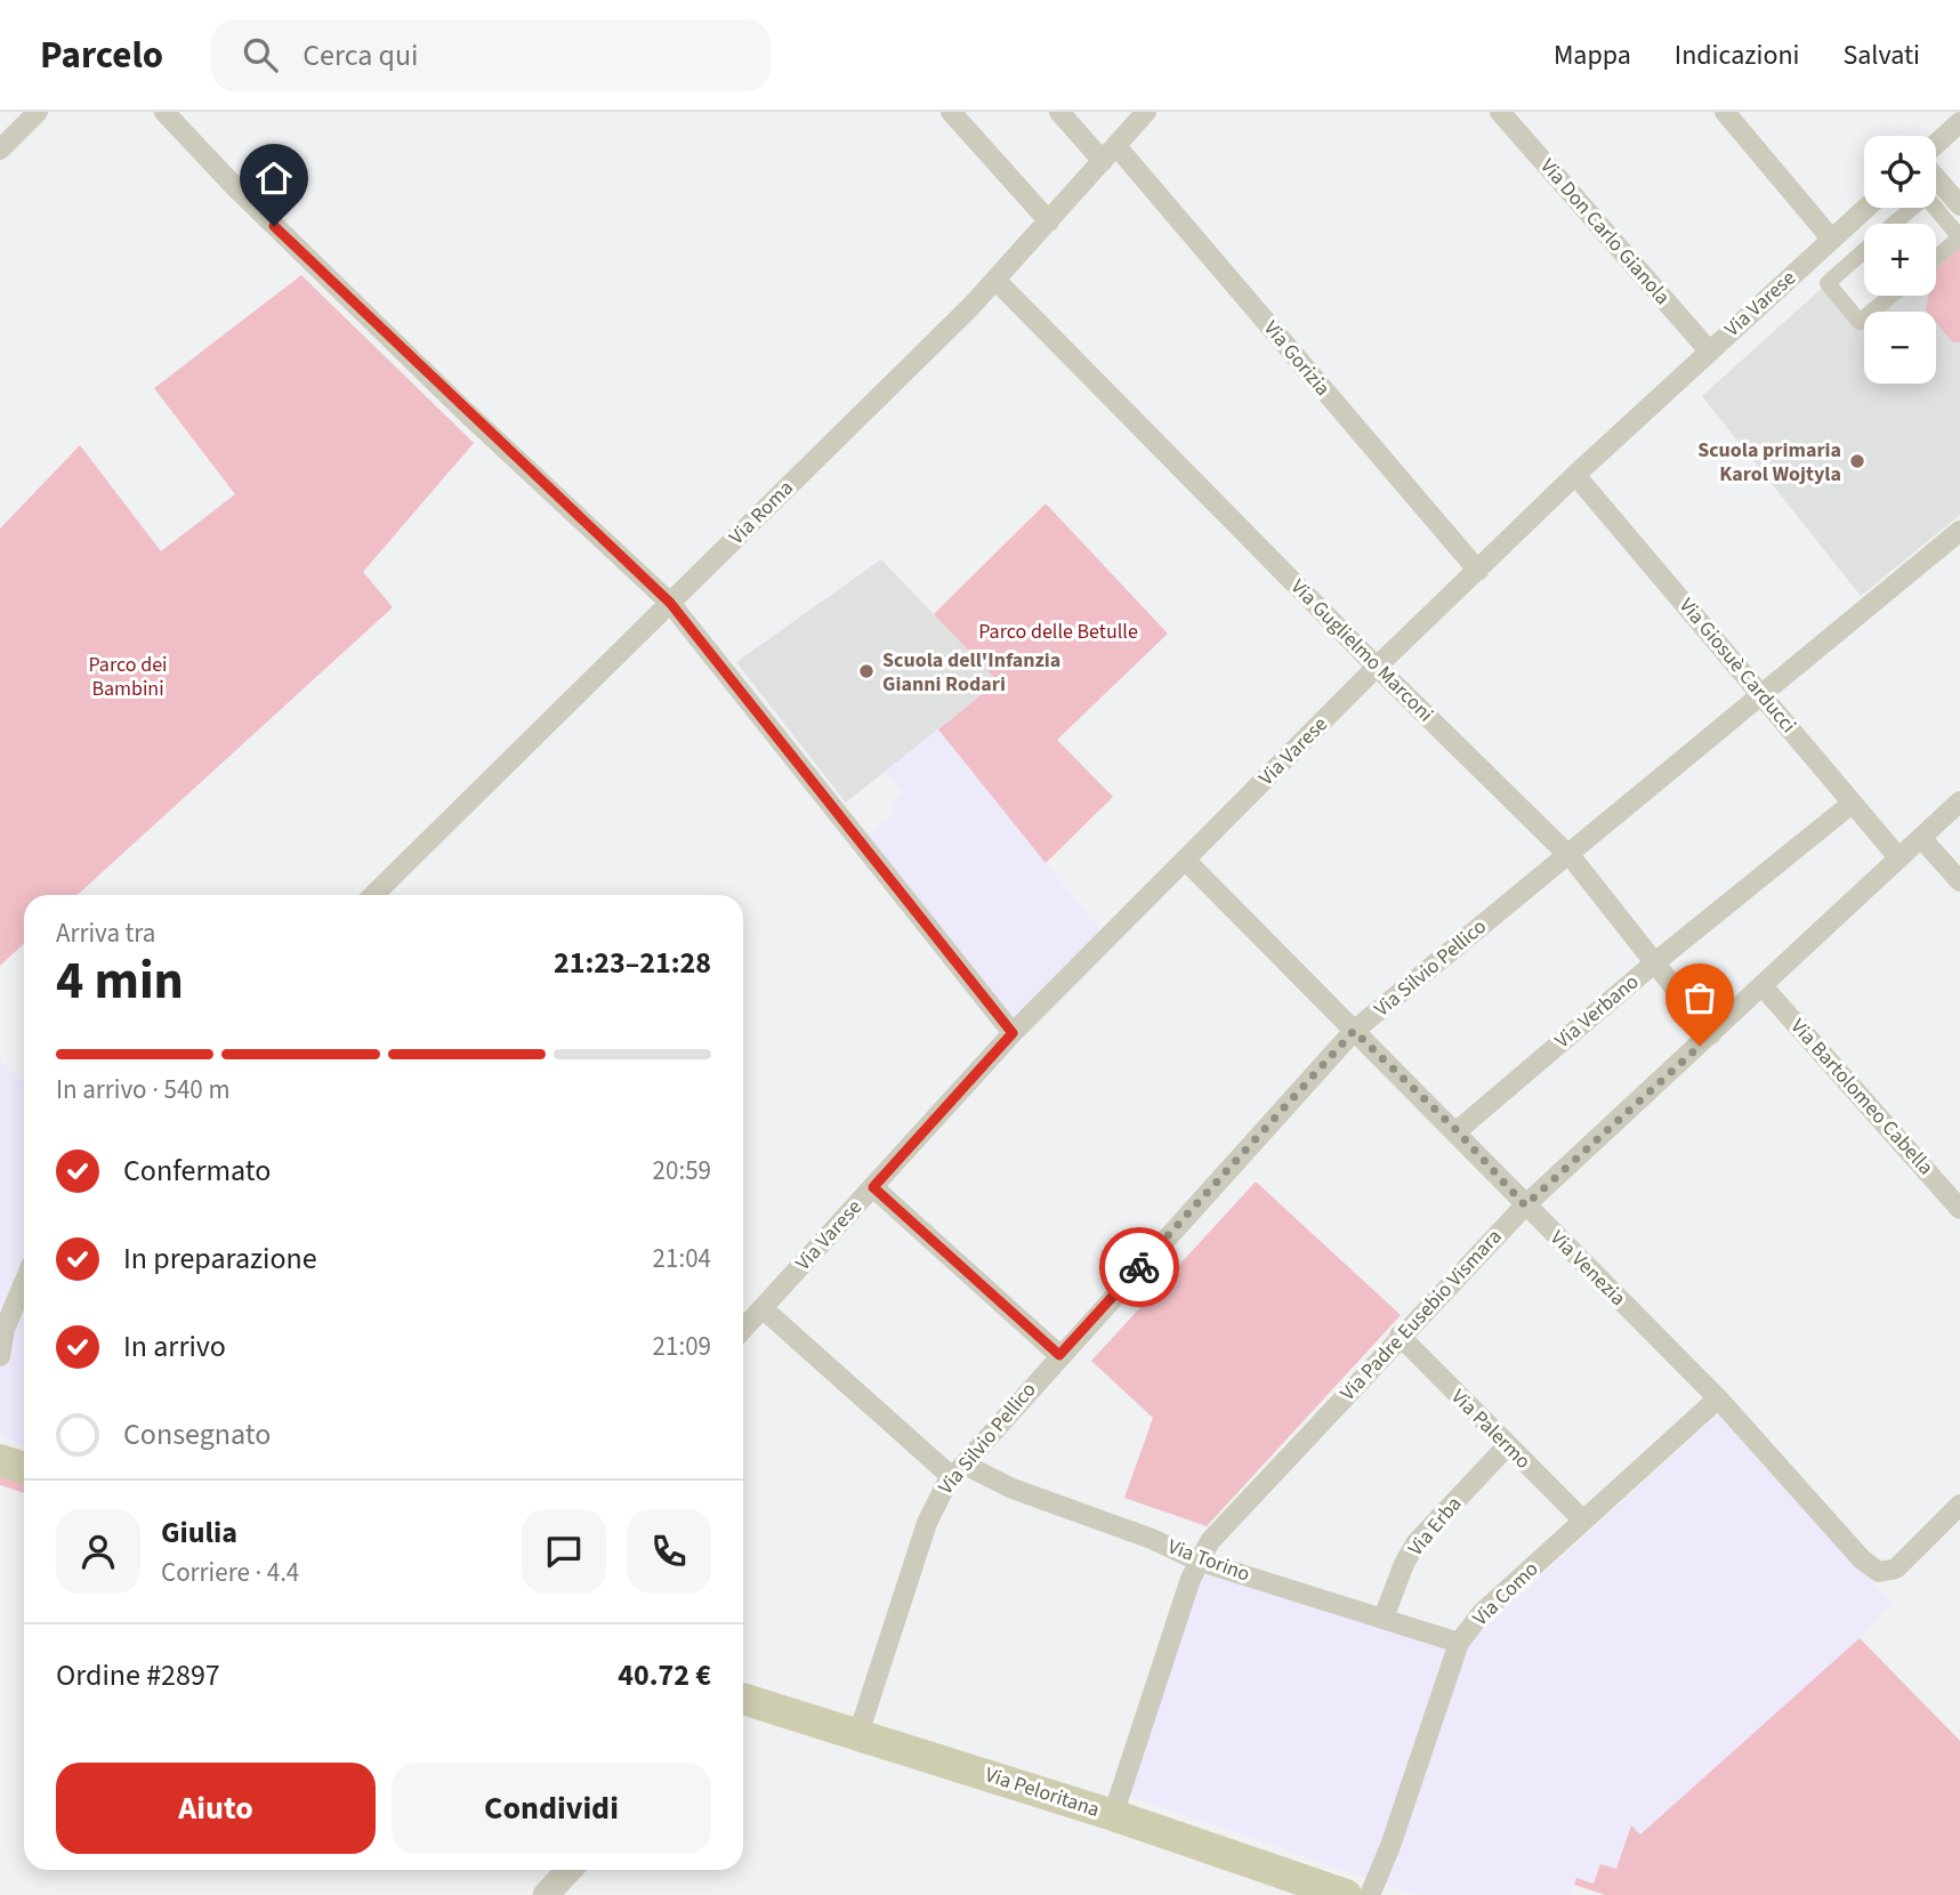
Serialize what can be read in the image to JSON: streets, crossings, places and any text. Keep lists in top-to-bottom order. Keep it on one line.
{"streets":{"main road":["Via Peloritana"],"street":["Via Don Carlo Gianola","Via Varese","Via Gorizia","Via Roma","Via Guglielmo Marconi","Via Giosuè Carducci","Via Silvio Pellico","Via Verbano","Via Bartolomeo Cabella","Via Venezia","Via Padre Eusebio Vismara","Via Palermo","Via Erba","Via Torino","Via Como"]},"crossings":[["Via Don Carlo Gianola","Via Varese"],["Via Varese","Via Gorizia"],["Via Varese","Via Guglielmo Marconi"],["Via Varese","Via Giosuè Carducci"],["Via Varese","Via Venezia"],["Via Varese","Via Torino"],["Via Gorizia","Via Roma"],["Via Roma","Via Guglielmo Marconi"],["Via Guglielmo Marconi","Via Silvio Pellico"],["Via Guglielmo Marconi","Via Verbano"],["Via Guglielmo Marconi","Via Padre Eusebio Vismara"],["Via Giosuè Carducci","Via Silvio Pellico"],["Via Giosuè Carducci","Via Verbano"],["Via Giosuè Carducci","Via Padre Eusebio Vismara"],["Via Silvio Pellico","Via Venezia"],["Via Silvio Pellico","Via Torino"],["Via Silvio Pellico","Via Peloritana"],["Via Verbano","Via Venezia"],["Via Bartolomeo Cabella","Via Padre Eusebio Vismara"],["Via Venezia","Via Padre Eusebio Vismara"],["Via Venezia","Via Como"],["Via Padre Eusebio Vismara","Via Palermo"],["Via Padre Eusebio Vismara","Via Torino"],["Via Padre Eusebio Vismara","Via Peloritana"],["Via Palermo","Via Erba"],["Via Palermo","Via Como"],["Via Erba","Via Torino"],["Via Torino","Via Como"]],"parks":["Parco delle Betulle","Parco dei Bambini"],"places":["Scuola primaria Karol Wojtyla","Scuola dell'Infanzia Gianni Rodari"],"page":{"header":"Parcelo","search":"Cerca qui","nav":["Mappa","Indicazioni","Salvati"],"map_buttons":["+","−"],"heading":["4 min","Arriva tra","21:23–21:28"],"panel":["Giulia","Corriere · 4.4","Ordine #2897","40.72 €"],"bar":"In arrivo · 540 m","list":[["Confermato","20:59"],["In preparazione","21:04"],["In arrivo","21:09"],"Consegnato"],"buttons":["Aiuto","Condividi"]}}
